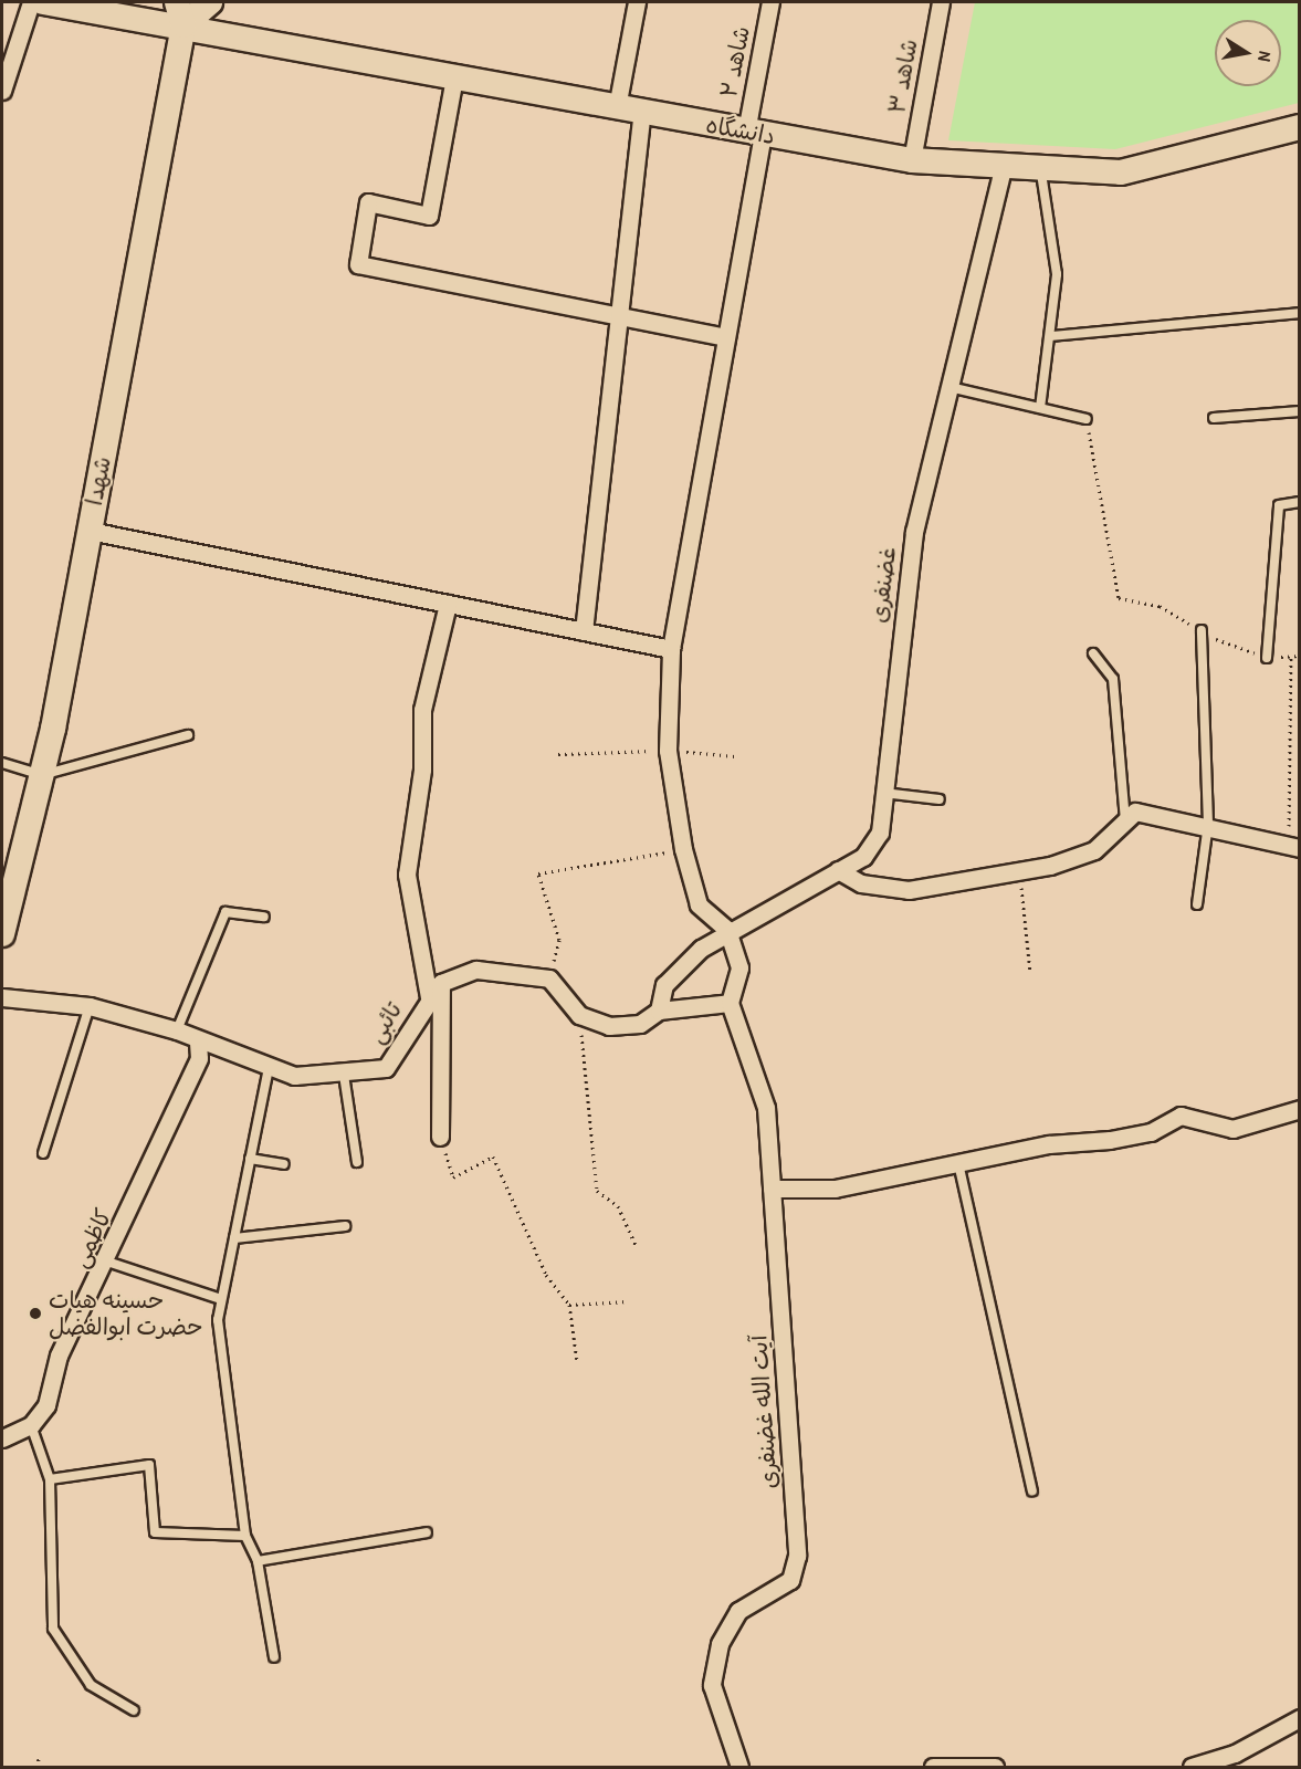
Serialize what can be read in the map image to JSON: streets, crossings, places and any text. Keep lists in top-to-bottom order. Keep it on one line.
{"streets":{"street":["شاهد ۲","شاهد ۳","دانشگاه","شهدا","غضنفری","تائبی","کاظمی","آیت الله غضنفری"]},"crossings":[["شاهد ۲","دانشگاه"],["شاهد ۲","غضنفری"],["شاهد ۳","دانشگاه"],["دانشگاه","شهدا"],["دانشگاه","غضنفری"],["تائبی","کاظمی"]],"places":["حسینه هیات حضرت ابوالفضل"],"north":"right"}
